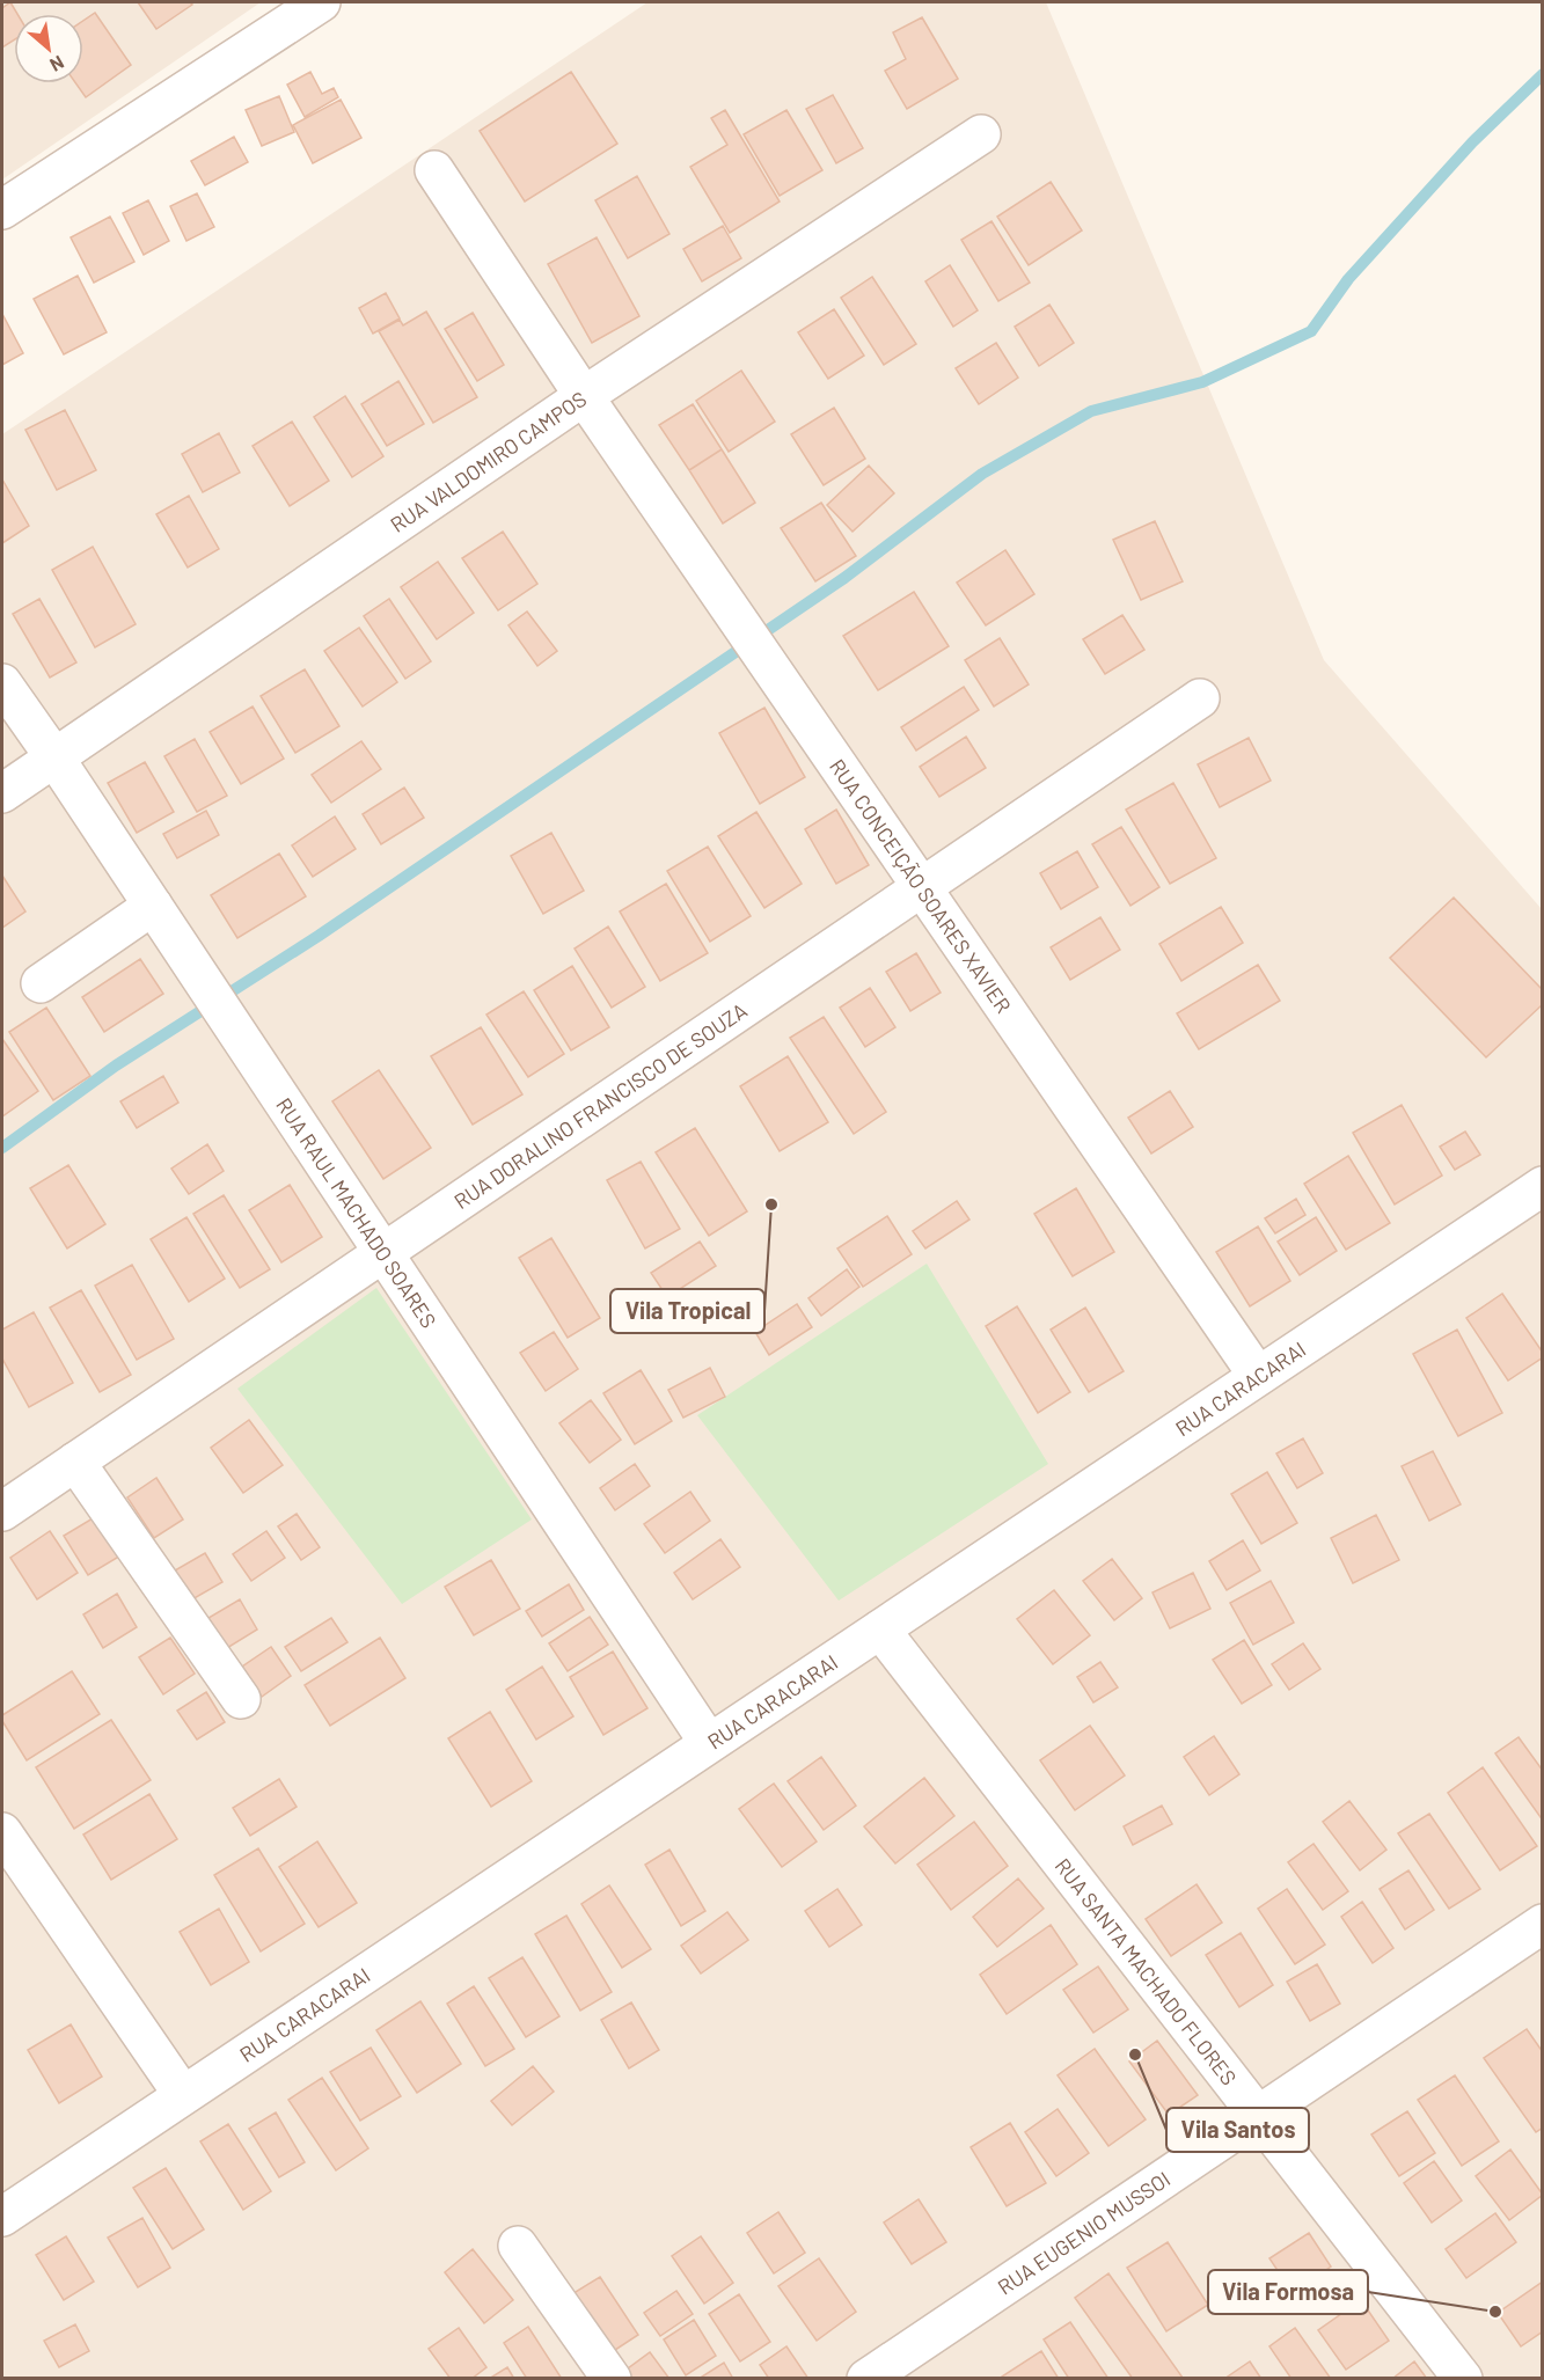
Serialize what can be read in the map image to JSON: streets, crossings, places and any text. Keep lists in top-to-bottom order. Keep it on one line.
{"streets":{"street":["RUA VALDOMIRO CAMPOS","RUA CONCEIÇÃO SOARES XAVIER","RUA DORALINO FRANCISCO DE SOUZA","RUA RAUL MACHADO SOARES","RUA CARACARAI","RUA SANTA MACHADO FLORES","RUA EUGENIO MUSSOI"]},"crossings":[["RUA VALDOMIRO CAMPOS","RUA CONCEIÇÃO SOARES XAVIER"],["RUA VALDOMIRO CAMPOS","RUA RAUL MACHADO SOARES"],["RUA CONCEIÇÃO SOARES XAVIER","RUA DORALINO FRANCISCO DE SOUZA"],["RUA CONCEIÇÃO SOARES XAVIER","RUA CARACARAI"],["RUA DORALINO FRANCISCO DE SOUZA","RUA RAUL MACHADO SOARES"],["RUA RAUL MACHADO SOARES","RUA CARACARAI"],["RUA CARACARAI","RUA SANTA MACHADO FLORES"],["RUA SANTA MACHADO FLORES","RUA EUGENIO MUSSOI"]],"places":["Vila Tropical","Vila Santos","Vila Formosa"],"north":"bottom right"}
